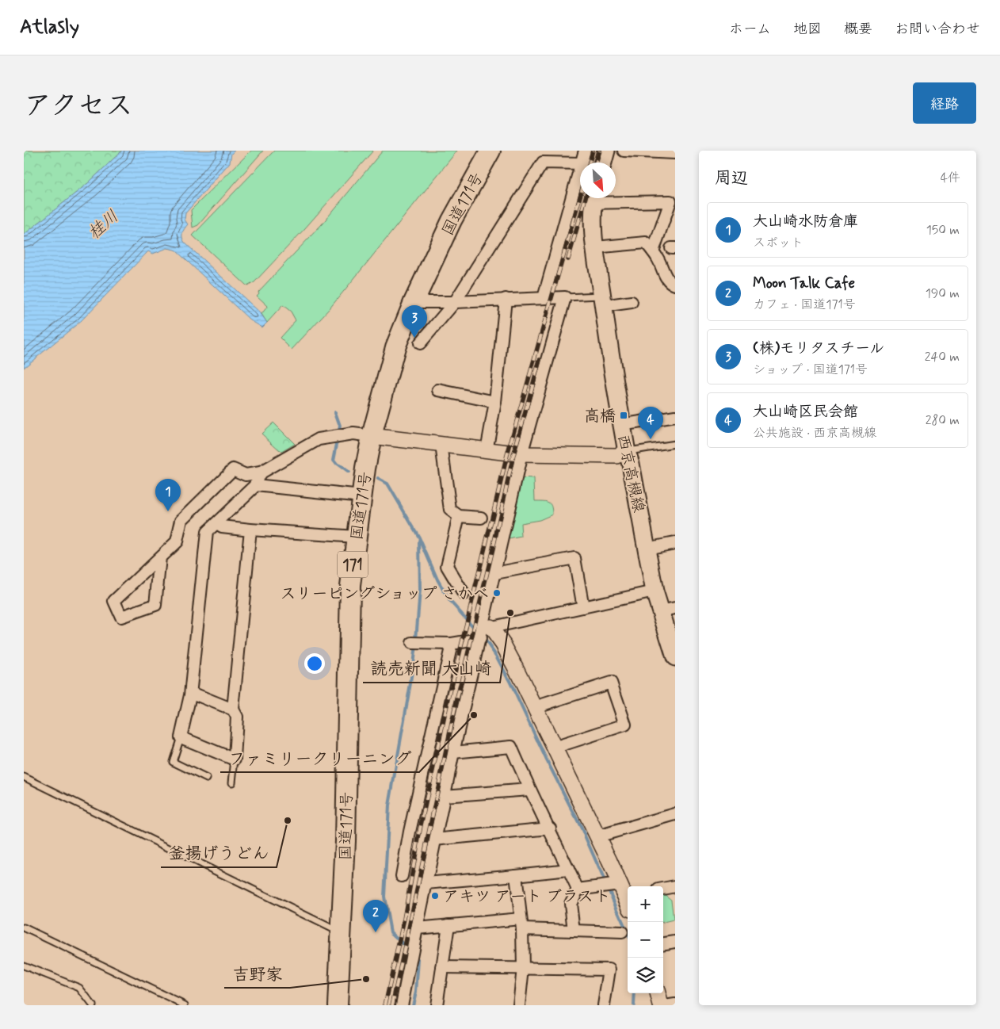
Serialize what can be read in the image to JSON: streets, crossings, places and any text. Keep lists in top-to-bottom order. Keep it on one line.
{"streets":{"highway":["国道171号","171"],"main road":["西京高槻線"]},"water":["桂川"],"places":{"transit":["高橋"],"other":["スリーピングショップ さかべ","読売新聞 大山崎","ファミリークリーニング","釜揚げうどん","アキツ アート ブラスト","吉野家"]},"north":"bottom right","page":{"header":"Atlasly","nav":["ホーム","地図","概要","お問い合わせ"],"title":"アクセス","buttons":"経路","heading":["周辺","4件"],"list":[{"mark":"1","name":"大山崎水防倉庫","note":"スポット","value":"150 m"},{"mark":"2","name":"Moon Talk Cafe","note":"カフェ · 国道171号","value":"190 m"},{"mark":"3","name":"(株)モリタスチール","note":"ショップ · 国道171号","value":"240 m"},{"mark":"4","name":"大山崎区民会館","note":"公共施設 · 西京高槻線","value":"280 m"}],"pins":["3","4","1","2"],"map_buttons":["+","−"]}}
